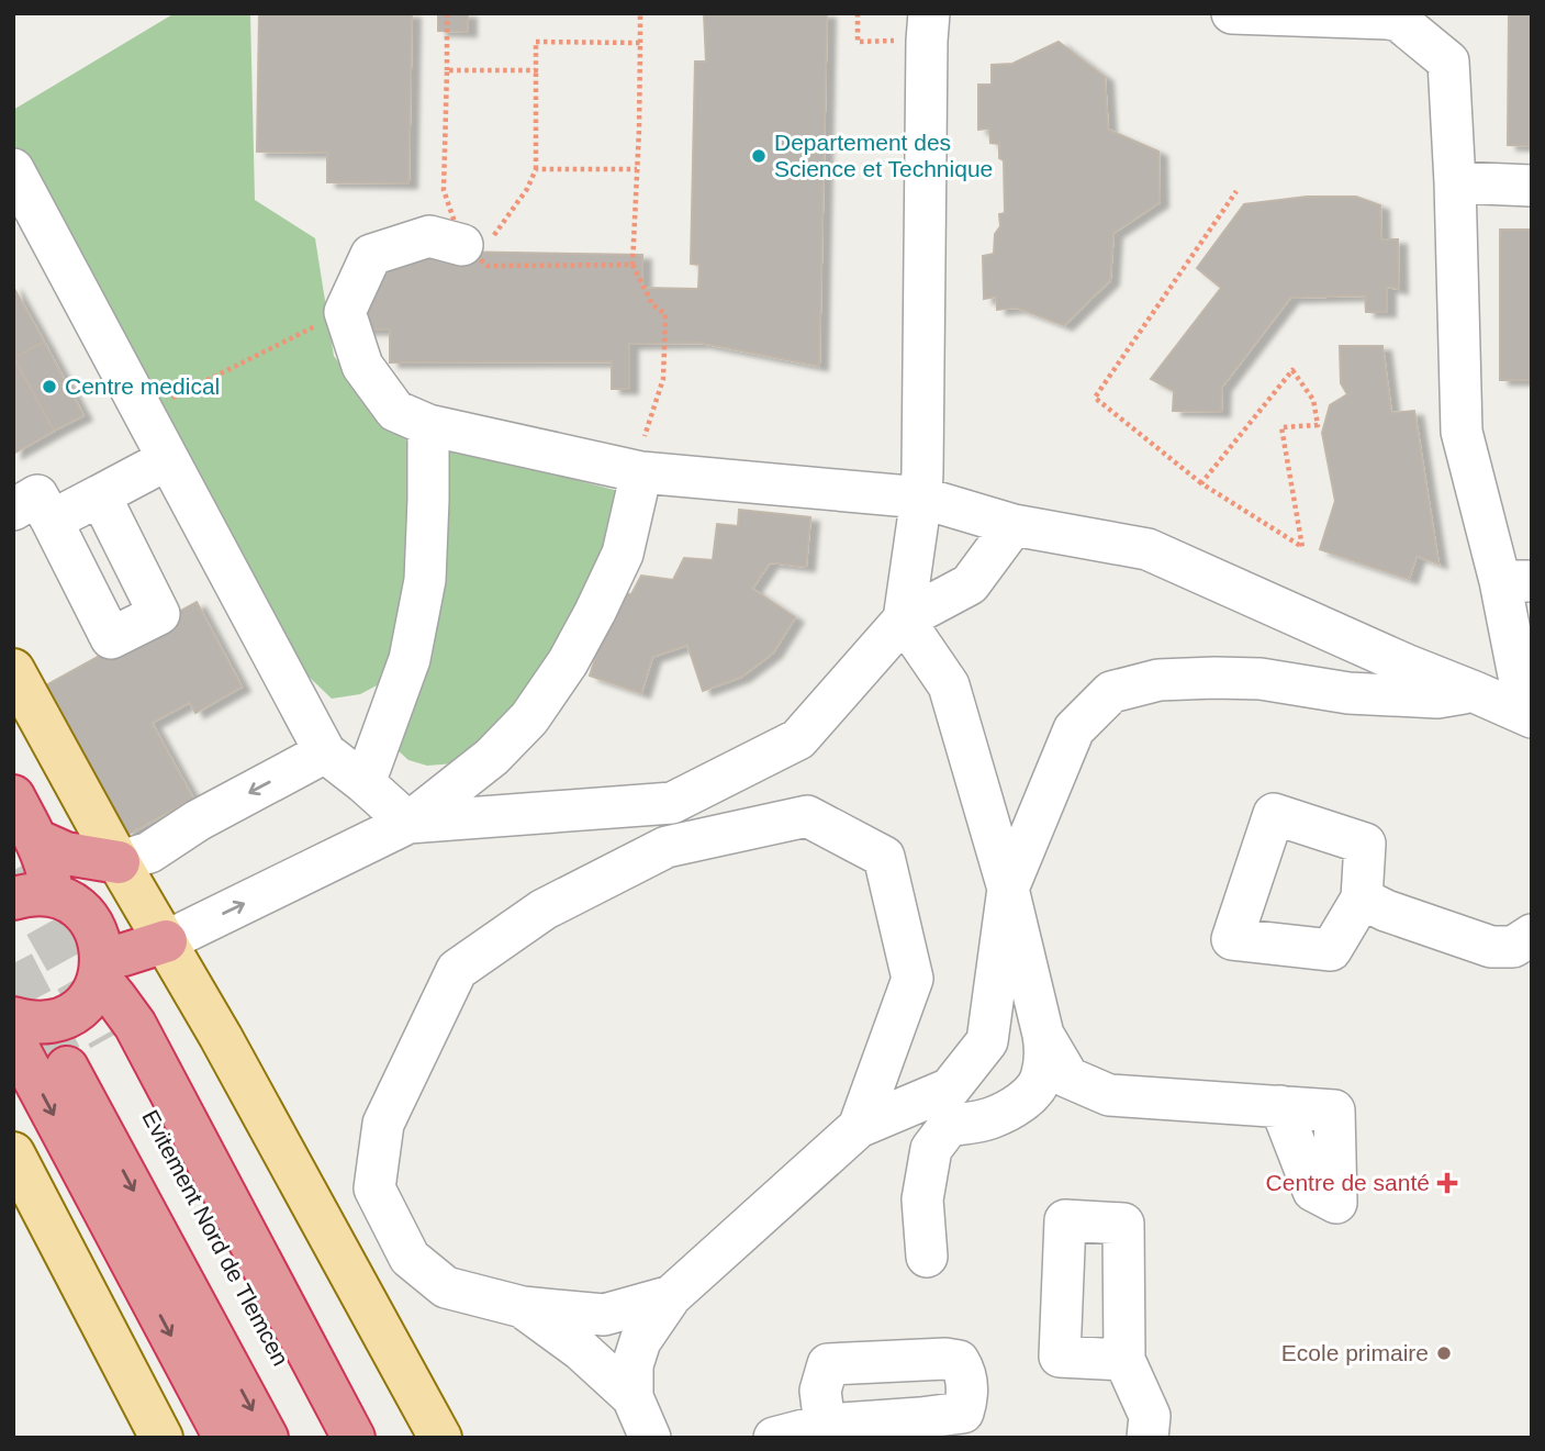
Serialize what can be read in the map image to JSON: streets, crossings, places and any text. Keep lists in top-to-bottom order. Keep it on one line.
{"streets":{"highway":["Evitement Nord de Tlemcen"]},"places":{"other":["Departement des Science et Technique","Centre medical","Ecole primaire"],"health":["Centre de santé"]}}
